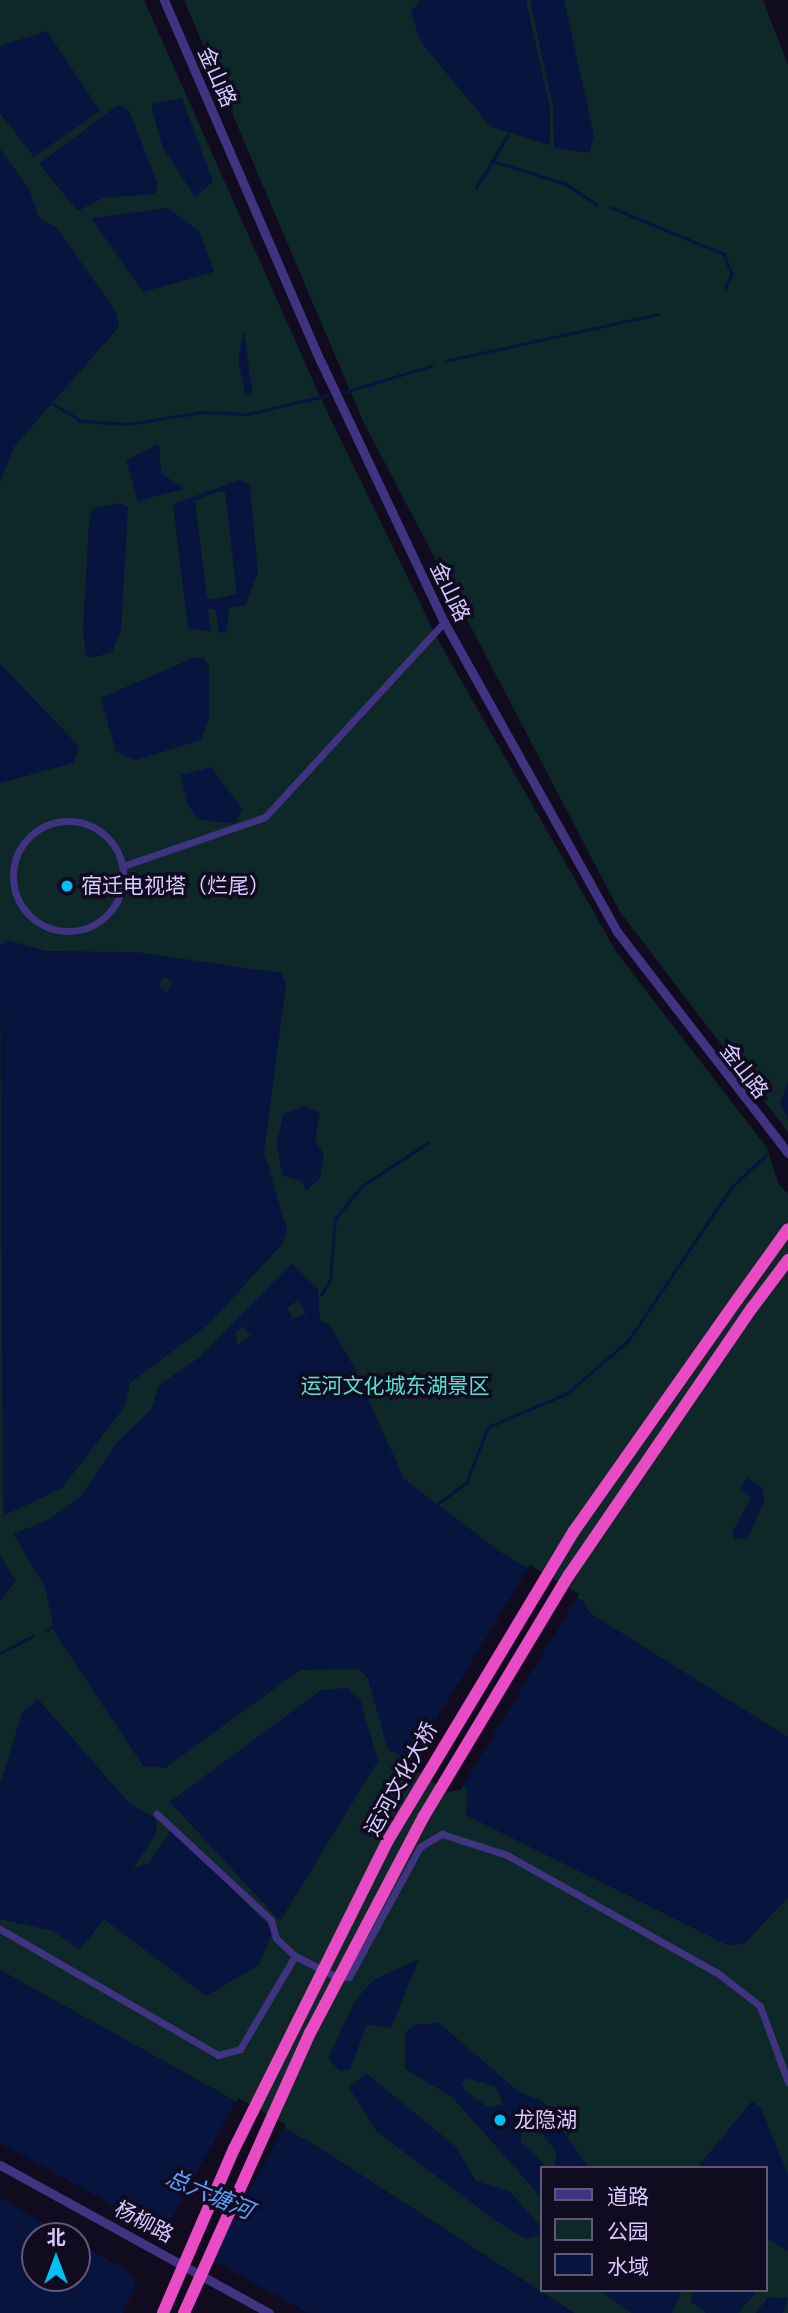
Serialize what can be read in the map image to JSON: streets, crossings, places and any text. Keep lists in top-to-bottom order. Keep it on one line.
{"streets":{"highway":["运河文化大桥"],"street":["金山路","杨柳路"]},"water":["总六塘河"],"parks":["运河文化城东湖景区"],"places":["宿迁电视塔（烂尾）","龙隐湖"],"legend":["道路","公园","水域"],"north":"top"}
